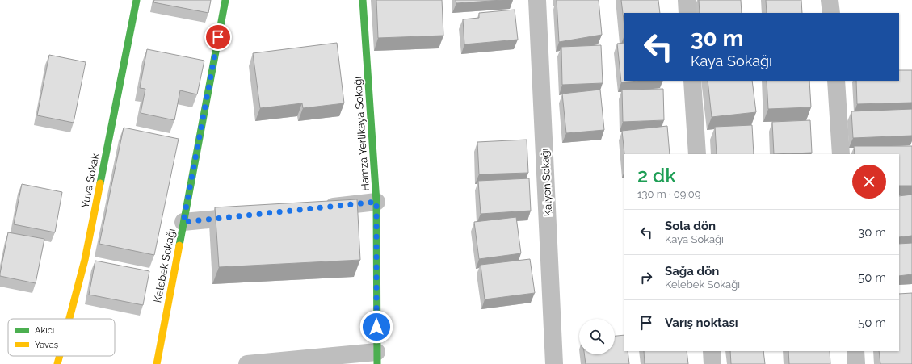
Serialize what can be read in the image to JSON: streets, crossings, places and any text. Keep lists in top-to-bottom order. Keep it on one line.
{"streets":{"street":["Hamza Yerlikaya Sokağı","Yuva Sokak","Kalyon Sokağı","Kelebek Sokağı"]},"legend":["Akıcı","Yavaş"],"page":{"turn":["30 m","Kaya Sokağı"],"heading":["2 dk","130 m · 09:09"],"list":[{"name":"Sola dön","note":"Kaya Sokağı","value":"30 m"},{"name":"Sağa dön","note":"Kelebek Sokağı","value":"50 m"},{"name":"Varış noktası","value":"50 m"}]}}
